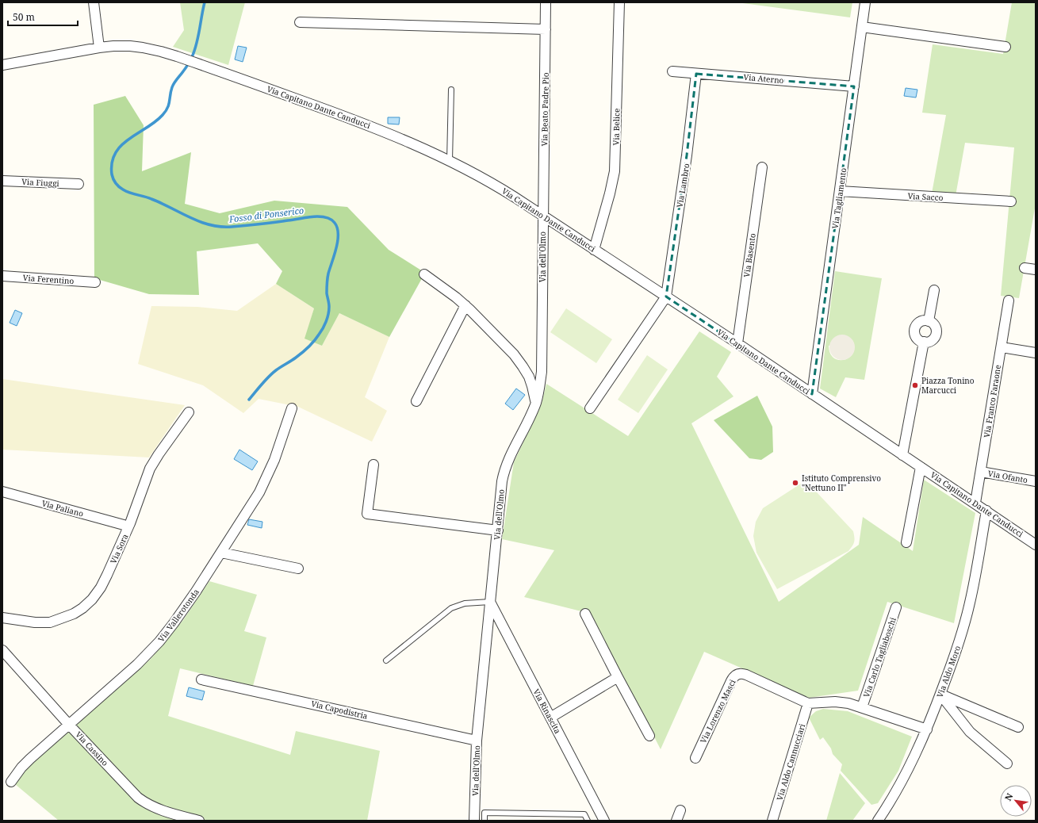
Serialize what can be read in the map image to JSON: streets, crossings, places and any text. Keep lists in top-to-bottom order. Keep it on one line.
{"streets":{"street":["Via Aterno","Via Capitano Dante Canducci","Via Beato Padre Pio","Via Belice","Via Fiuggi","Via Lambro","Via Sacco","Via Tagliamento","Via Basento","Via dell'Olmo","Via Ferentino","Via Franco Faraone","Via Ofanto","Via Paliano","Via Sora","Via Vallerotonda","Via Carlo Tagliaboschi","Via Aldo Moro","Via Capodistria","Via Rinascita","Via Lorenzo Masci","Via Cassino","Via Aldo Cannucciari"]},"crossings":[["Via Aterno","Via Lambro"],["Via Aterno","Via Tagliamento"],["Via Capitano Dante Canducci","Via Beato Padre Pio"],["Via Capitano Dante Canducci","Via Belice"],["Via Capitano Dante Canducci","Via Lambro"],["Via Capitano Dante Canducci","Via Tagliamento"],["Via Capitano Dante Canducci","Via Basento"],["Via Capitano Dante Canducci","Via dell'Olmo"],["Via Capitano Dante Canducci","Via Franco Faraone"],["Via Capitano Dante Canducci","Via Aldo Moro"],["Via Beato Padre Pio","Via dell'Olmo"],["Via Sacco","Via Tagliamento"],["Via dell'Olmo","Via Capodistria"],["Via dell'Olmo","Via Rinascita"],["Via Franco Faraone","Via Ofanto"],["Via Vallerotonda","Via Cassino"],["Via Carlo Tagliaboschi","Via Lorenzo Masci"],["Via Aldo Moro","Via Lorenzo Masci"],["Via Lorenzo Masci","Via Aldo Cannucciari"]],"water":["Fosso di Ponserico"],"places":["Piazza Tonino Marcucci","Istituto Comprensivo \"Nettuno II\""],"scale_bar":"50 m","north":"top left"}
